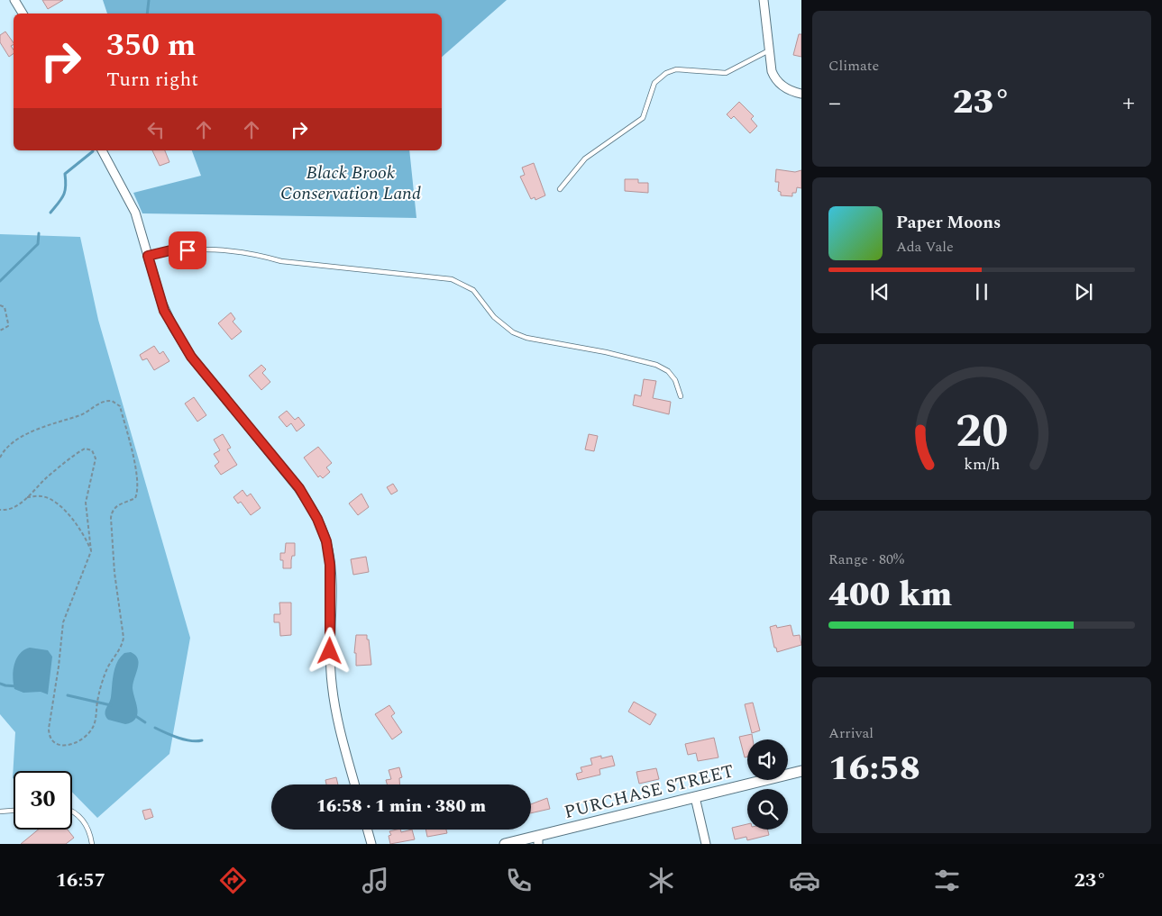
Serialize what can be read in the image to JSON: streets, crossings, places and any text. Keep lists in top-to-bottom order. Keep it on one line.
{"streets":{"street":["PURCHASE STREET"]},"parks":["Black Brook Conservation Land"],"page":{"tile":["Climate",["Range · 80%","400 km"],["Arrival","16:58"]],"turn":["350 m","Turn right"],"heat":["−","23°","+"],"song":["Paper Moons","Ada Vale"],"limit":"30","trip":"16:58 · 1 min · 380 m","tabs":["16:57","23°"],"gauge":["20","km/h"]}}
